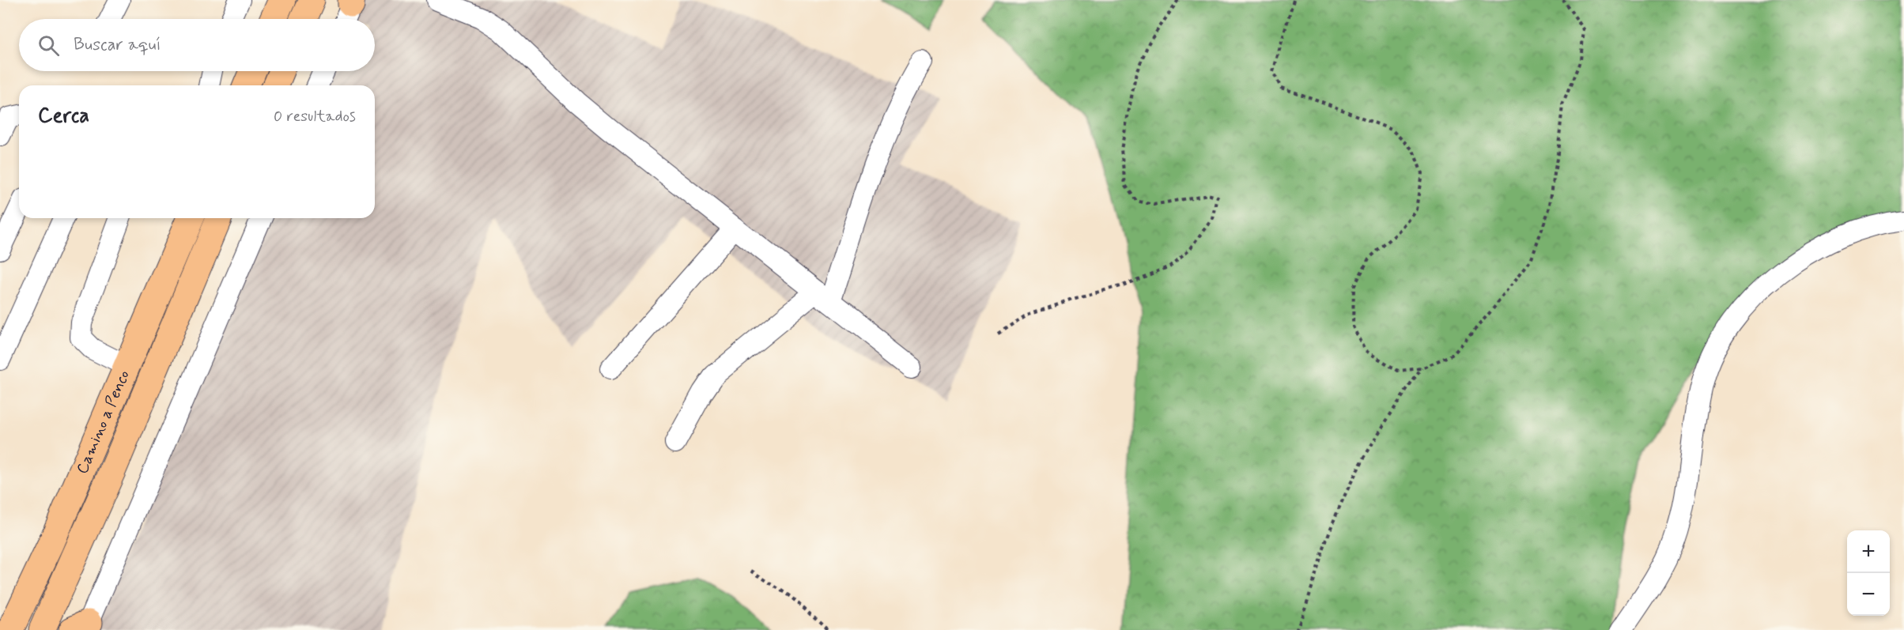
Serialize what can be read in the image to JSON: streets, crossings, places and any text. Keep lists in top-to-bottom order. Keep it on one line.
{"streets":{"highway":["Camino a Penco"]},"page":{"search":"Buscar aquí","heading":["Cerca","0 resultados"],"map_buttons":["+","−"]}}
